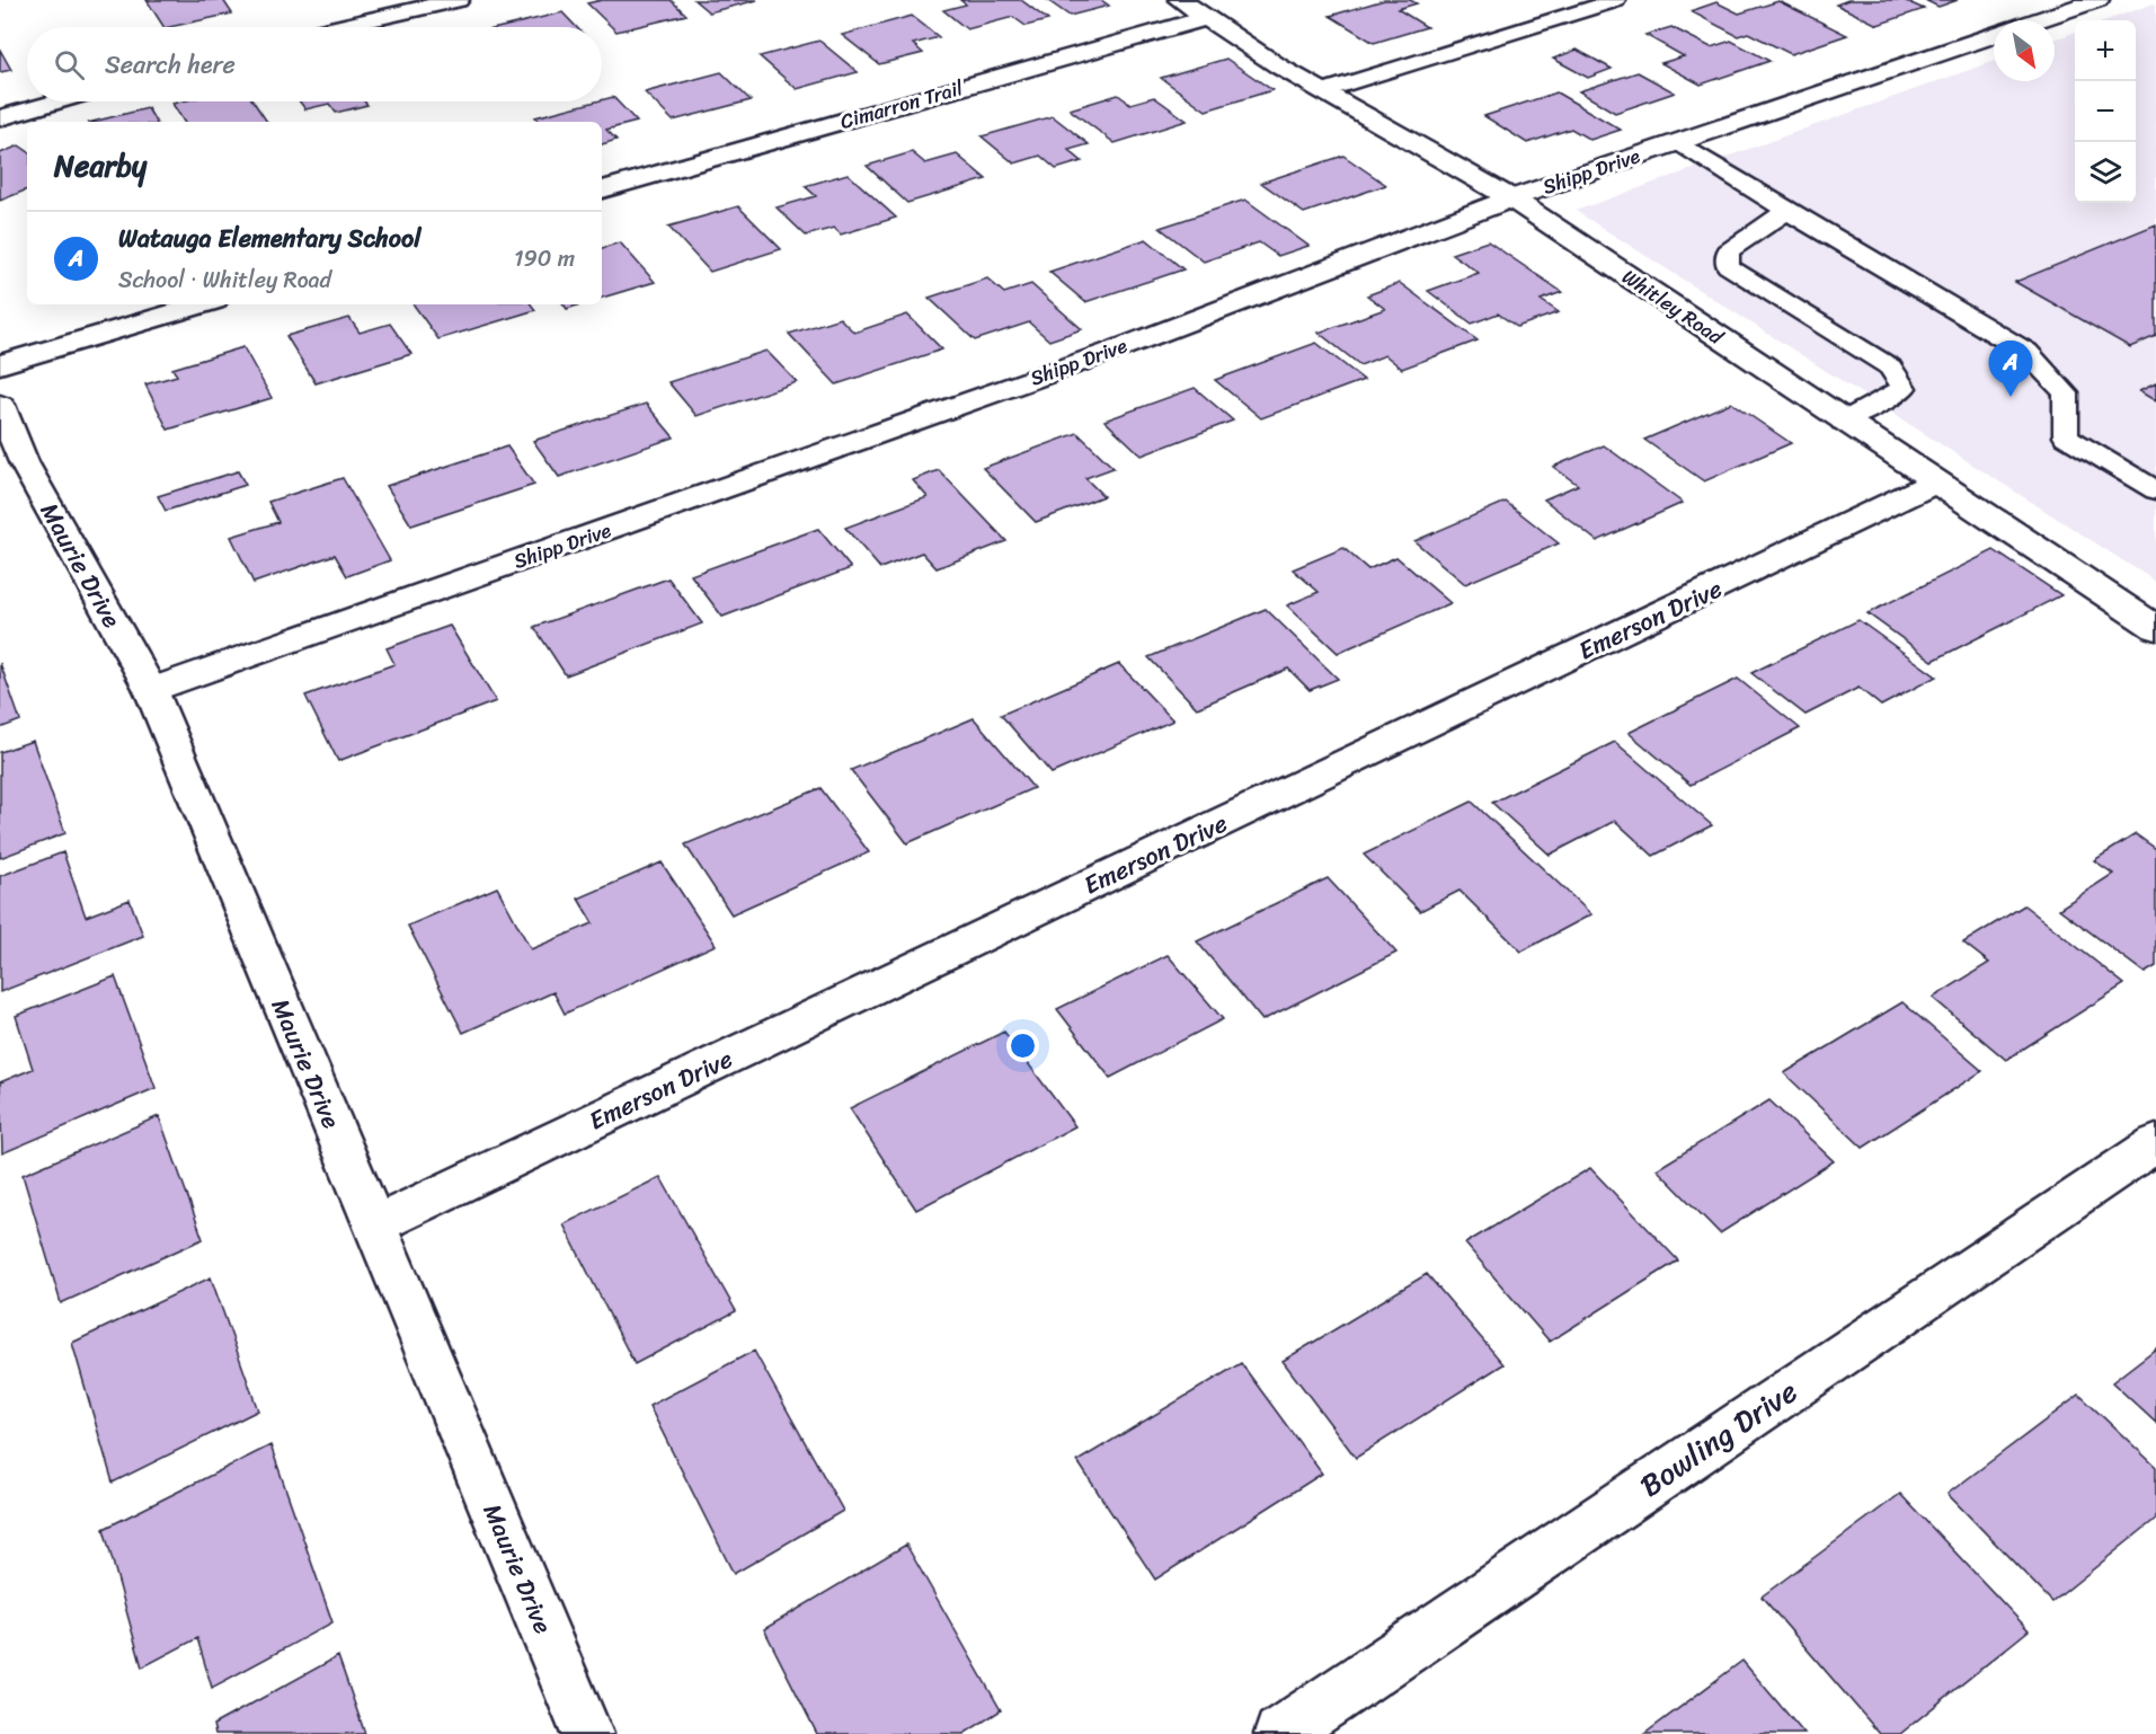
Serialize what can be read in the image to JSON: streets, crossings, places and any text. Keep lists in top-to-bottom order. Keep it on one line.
{"streets":{"street":["Cimarron Trail","Shipp Drive","Whitley Road","Maurie Drive","Emerson Drive","Bowling Drive"]},"crossings":[["Cimarron Trail","Whitley Road"],["Shipp Drive","Whitley Road"],["Shipp Drive","Maurie Drive"],["Whitley Road","Emerson Drive"],["Maurie Drive","Emerson Drive"]],"north":"bottom right","page":{"map_buttons":["+","−"],"search":"Search here","heading":"Nearby","list":[{"mark":"A","name":"Watauga Elementary School","note":"School · Whitley Road","value":"190 m"}],"pins":"A"}}
